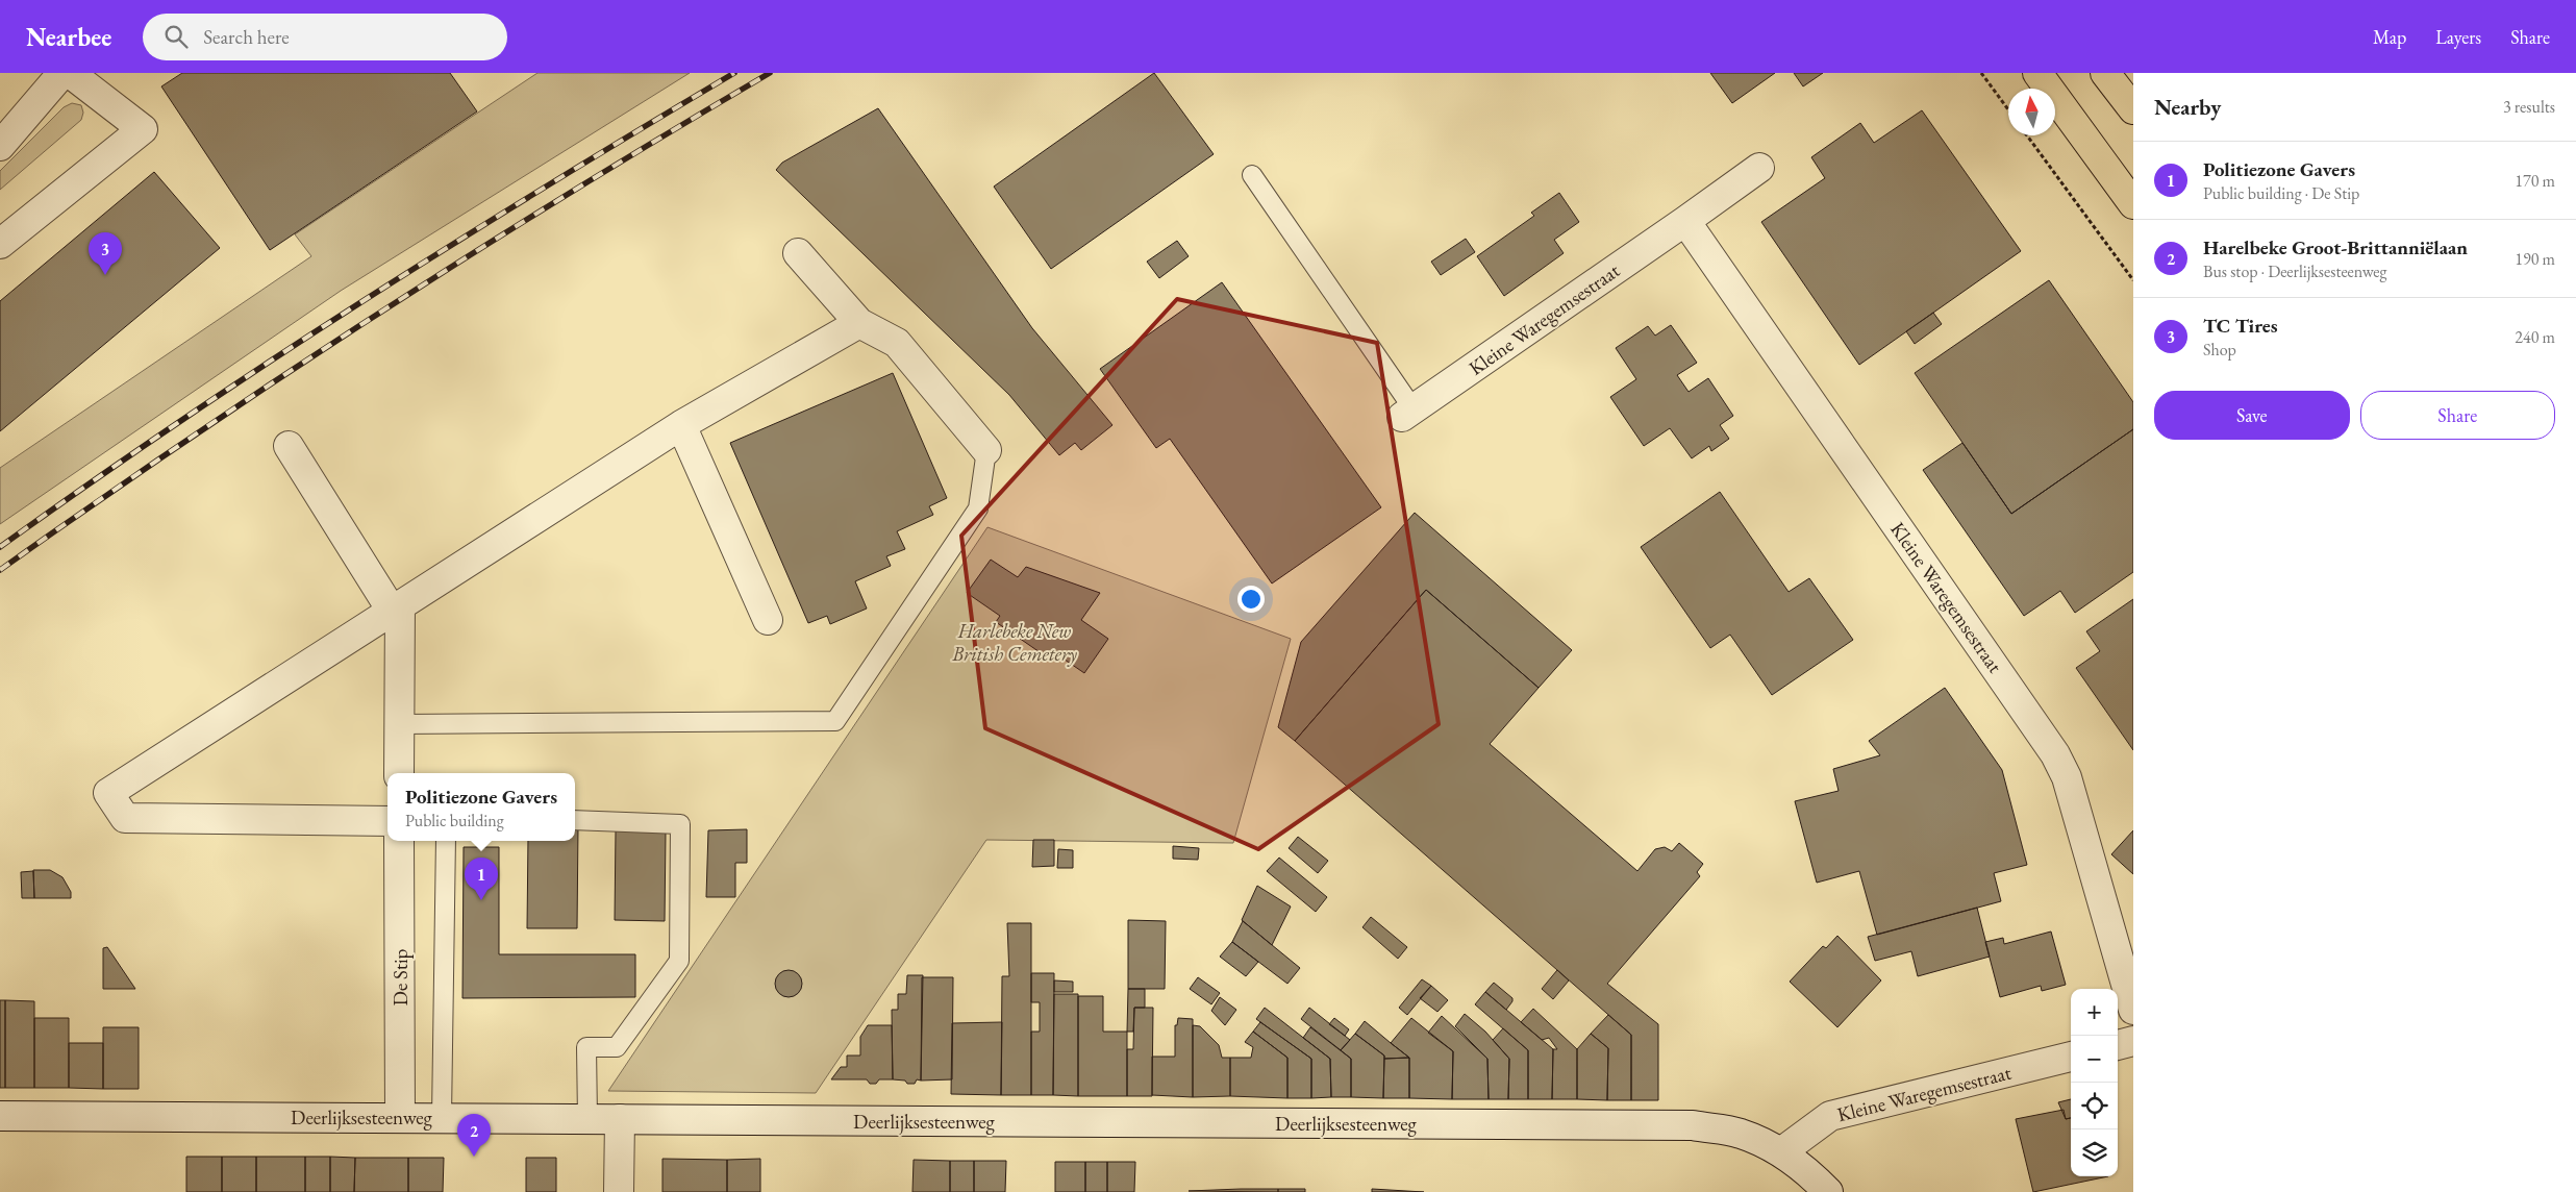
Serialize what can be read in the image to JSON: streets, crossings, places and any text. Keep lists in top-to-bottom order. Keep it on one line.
{"streets":{"street":["Kleine Waregemsestraat","De Stip","Deerlijksesteenweg"]},"crossings":[["Kleine Waregemsestraat","Deerlijksesteenweg"],["De Stip","Deerlijksesteenweg"]],"parks":["Harlebeke New British Cemetery"],"north":"top","page":{"header":"Nearbee","search":"Search here","nav":["Map","Layers","Share"],"heading":["Nearby","3 results"],"list":[{"mark":"1","name":"Politiezone Gavers","note":"Public building · De Stip","value":"170 m"},{"mark":"2","name":"Harelbeke Groot-Brittanniëlaan","note":"Bus stop · Deerlijksesteenweg","value":"190 m"},{"mark":"3","name":"TC Tires","note":"Shop","value":"240 m"}],"pins":["3","1","2"],"buttons":["Save","Share"],"popup":["Politiezone Gavers","Public building"],"map_buttons":["+","−"]}}
